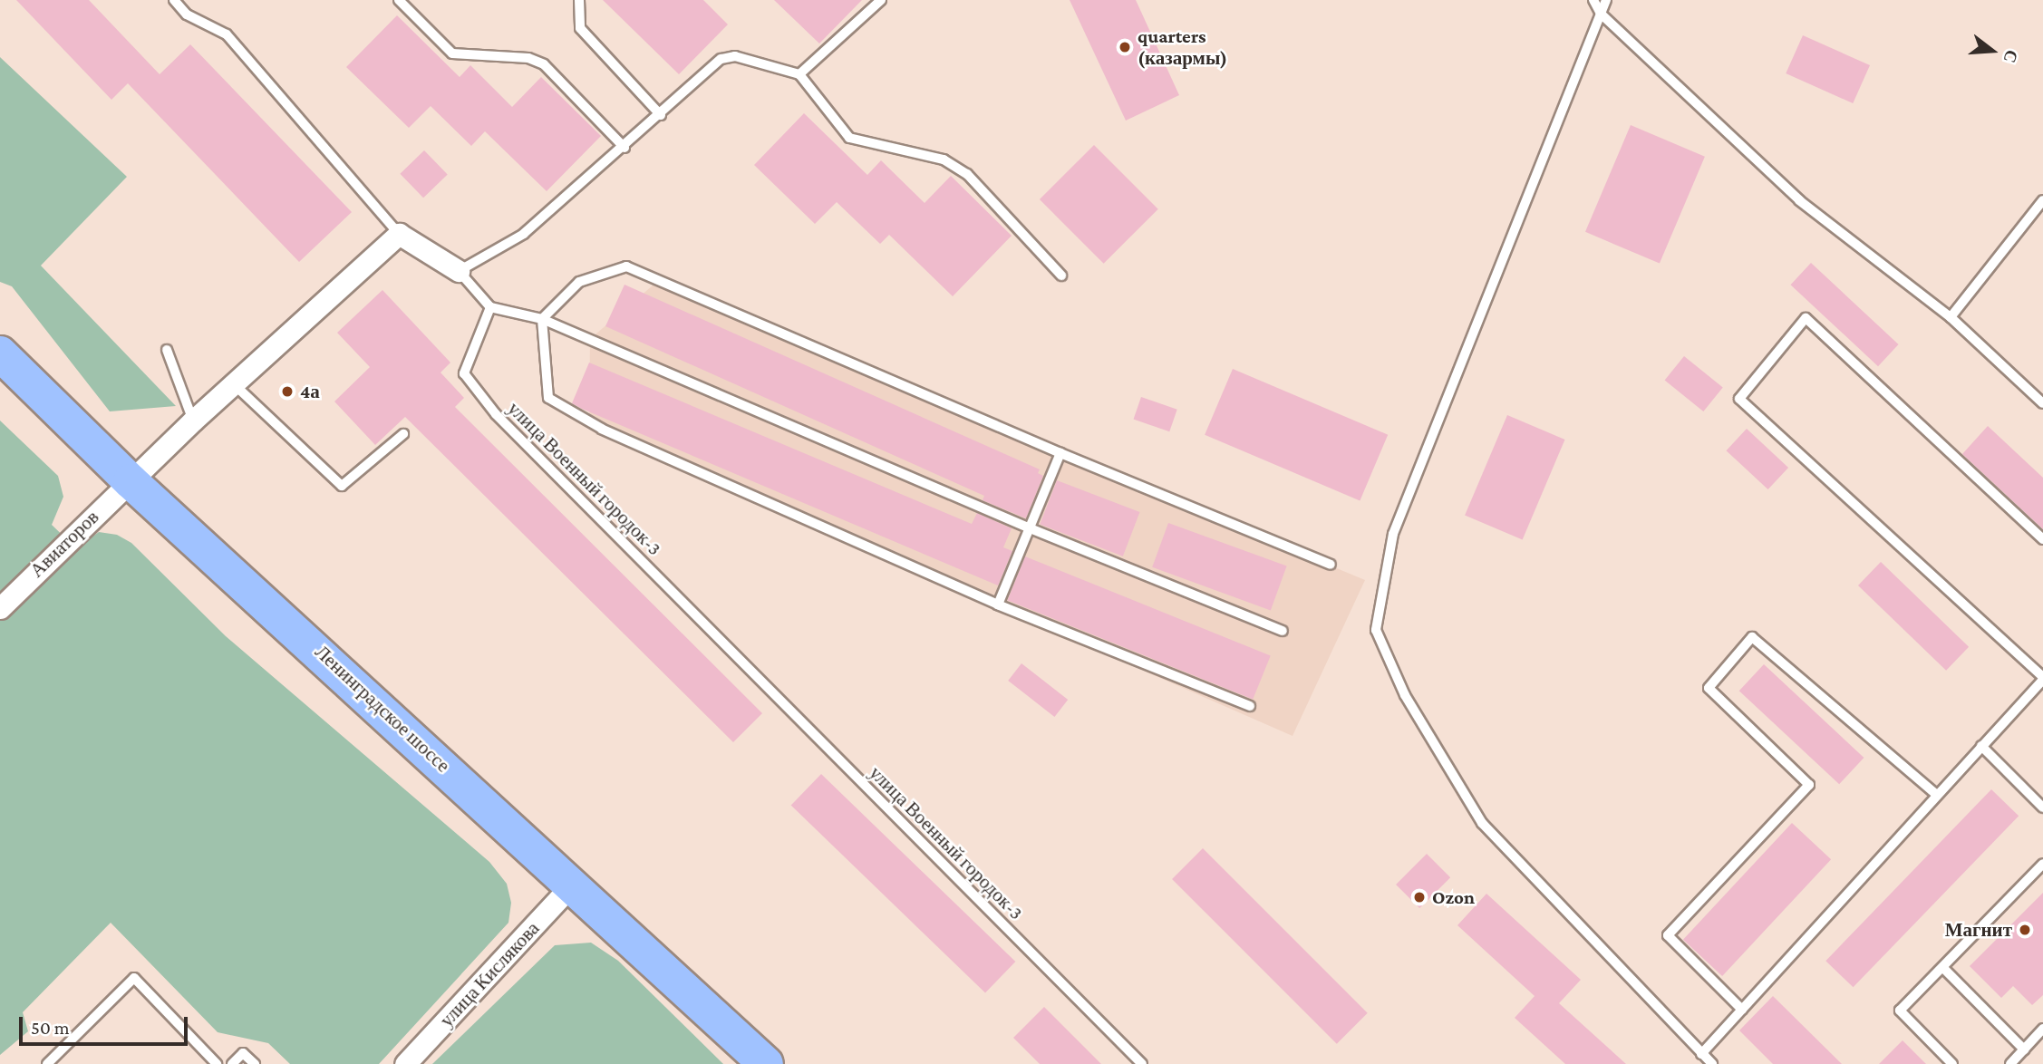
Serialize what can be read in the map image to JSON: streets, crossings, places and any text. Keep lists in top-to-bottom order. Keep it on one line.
{"streets":{"highway":["Ленинградское шоссе"],"street":["Авиаторов","улица Кислякова"],"lane":["улица Военный городок-3"]},"crossings":[["Авиаторов","Ленинградское шоссе"],["Ленинградское шоссе","улица Кислякова"]],"places":["quarters (казармы)","4а","Ozon","Магнит"],"scale_bar":"50 m","north":"right"}
